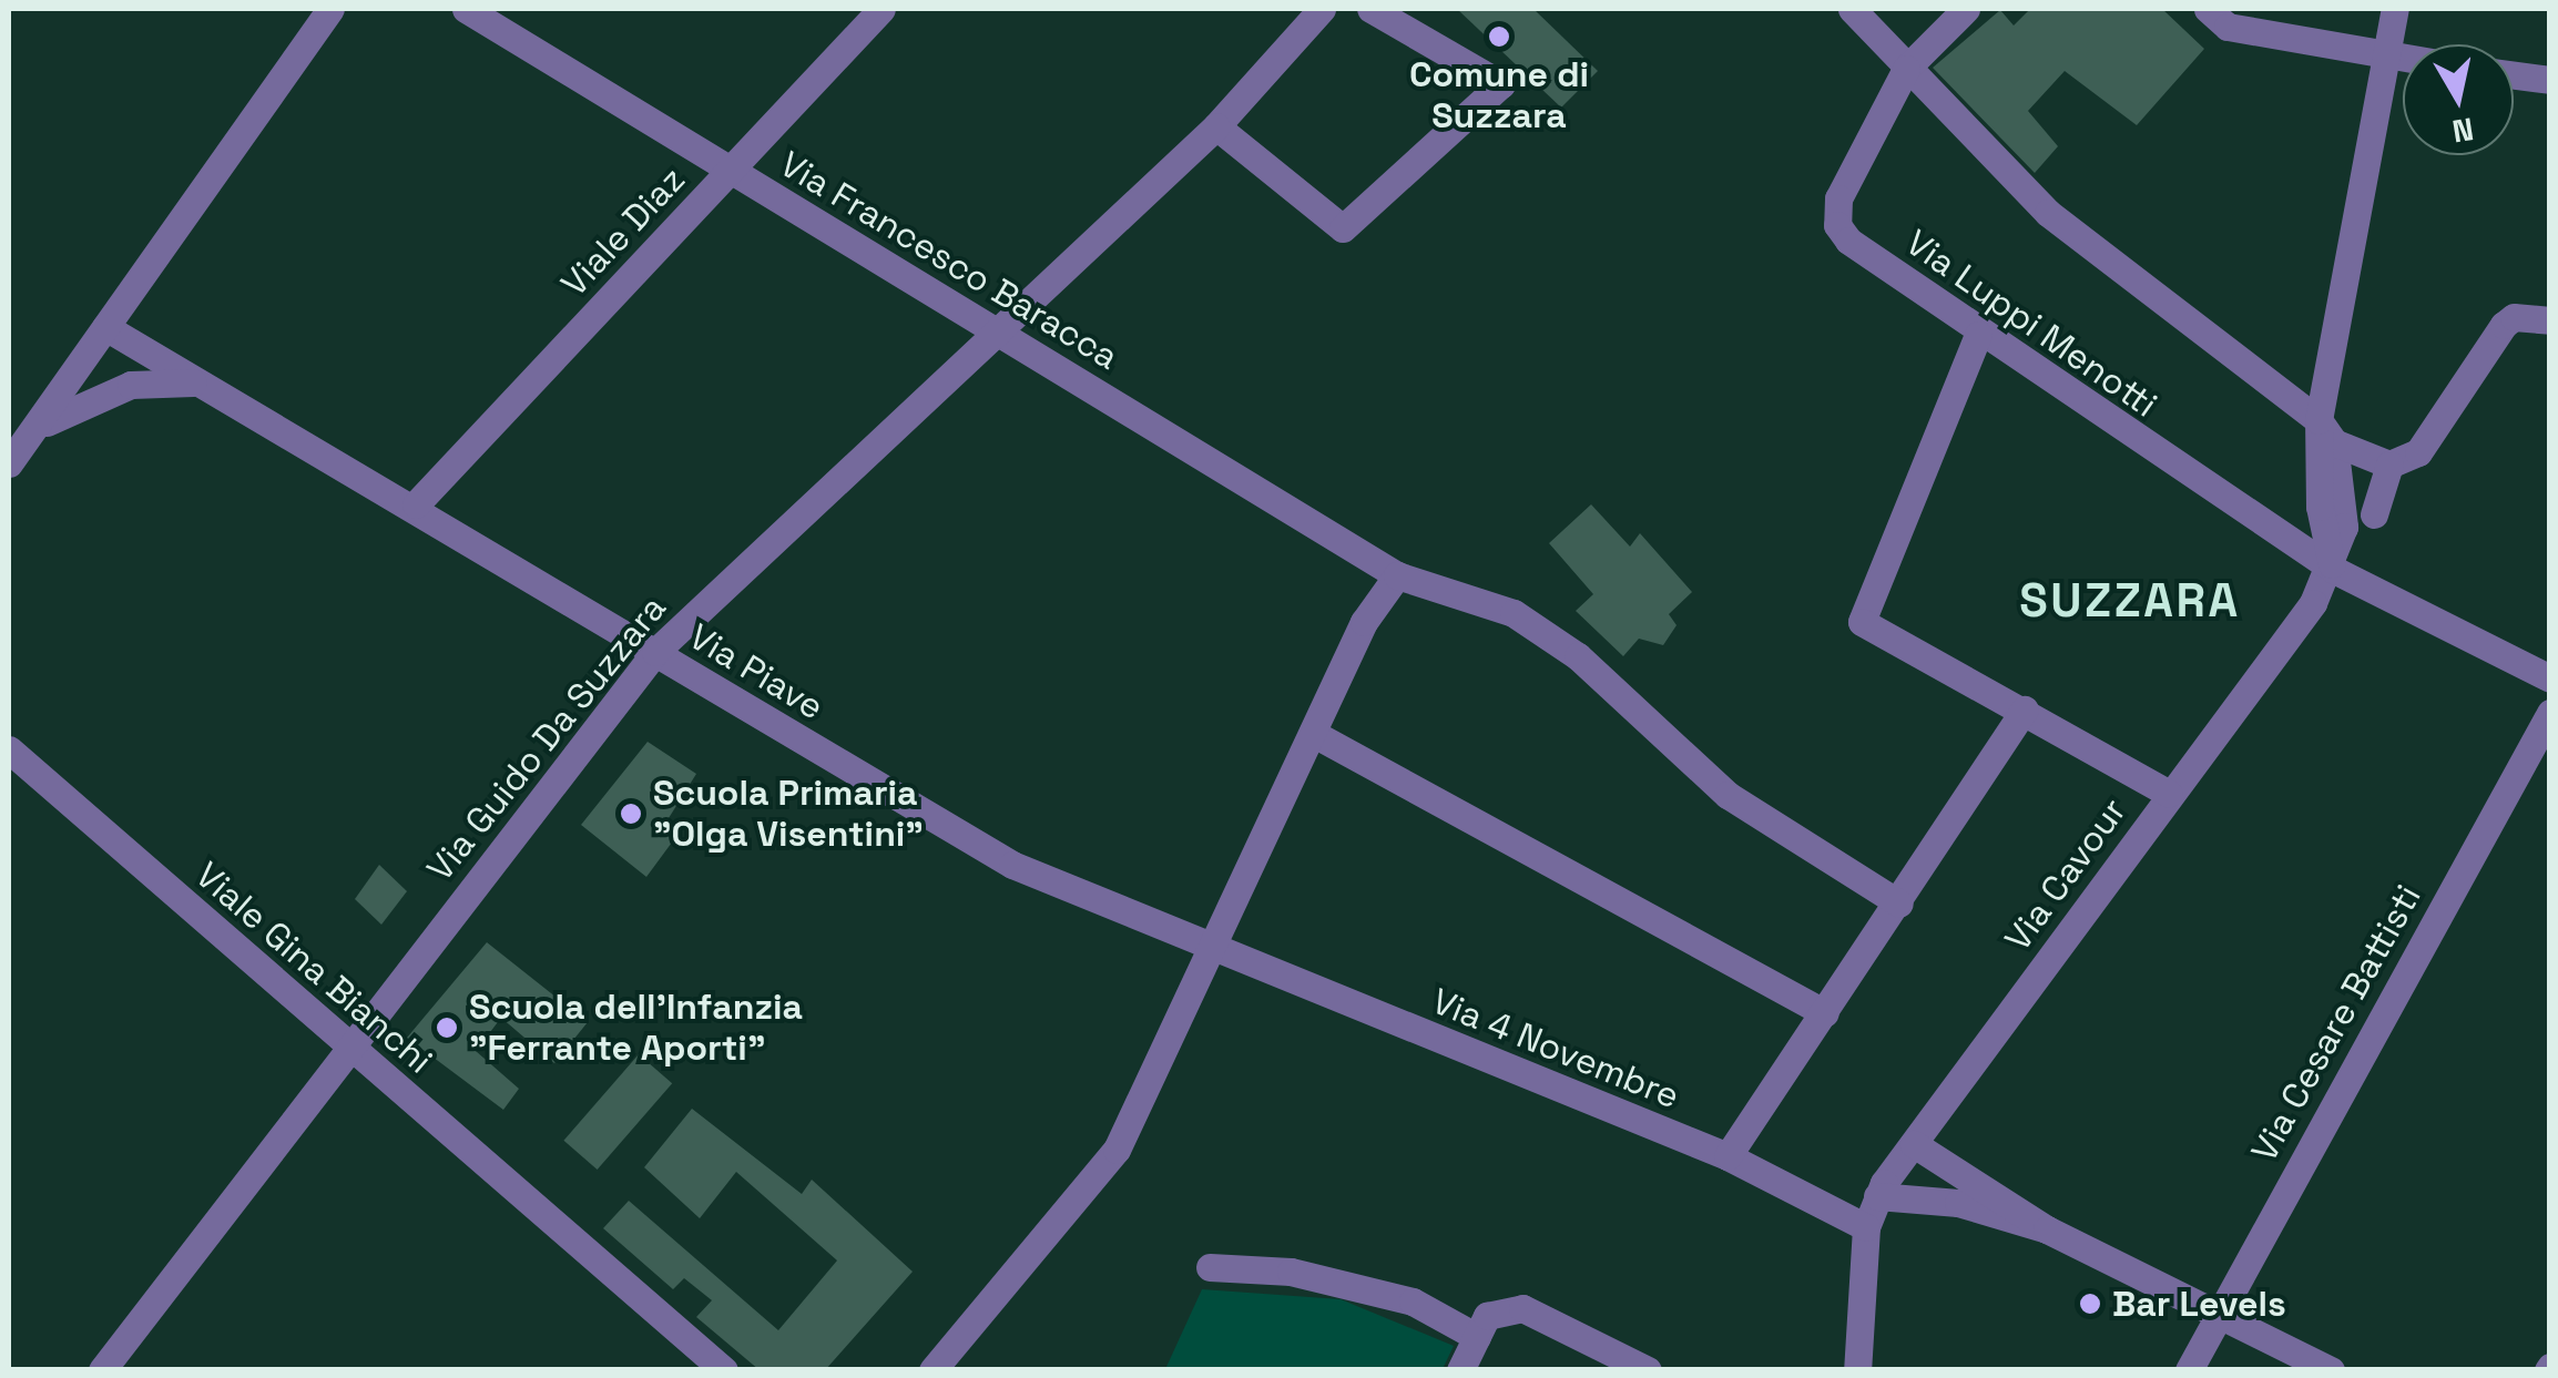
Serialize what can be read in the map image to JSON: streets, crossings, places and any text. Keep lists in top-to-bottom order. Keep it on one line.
{"streets":{"street":["Viale Diaz","Via Francesco Baracca","Via Luppi Menotti","Via Piave","Via Guido Da Suzzara","Via Cavour","Viale Gina Bianchi","Via Cesare Battisti","Via 4 Novembre"]},"crossings":[["Viale Diaz","Via Francesco Baracca"],["Viale Diaz","Via Piave"],["Via Francesco Baracca","Via Guido Da Suzzara"],["Via Luppi Menotti","Via Cavour"],["Via Piave","Via Guido Da Suzzara"],["Via Piave","Via 4 Novembre"],["Via Guido Da Suzzara","Viale Gina Bianchi"],["Via Cavour","Via 4 Novembre"]],"districts":["SUZZARA"],"places":["Comune di Suzzara","Scuola Primaria \"Olga Visentini\"","Scuola dell'Infanzia \"Ferrante Aporti\"","Bar Levels"],"north":"bottom"}
